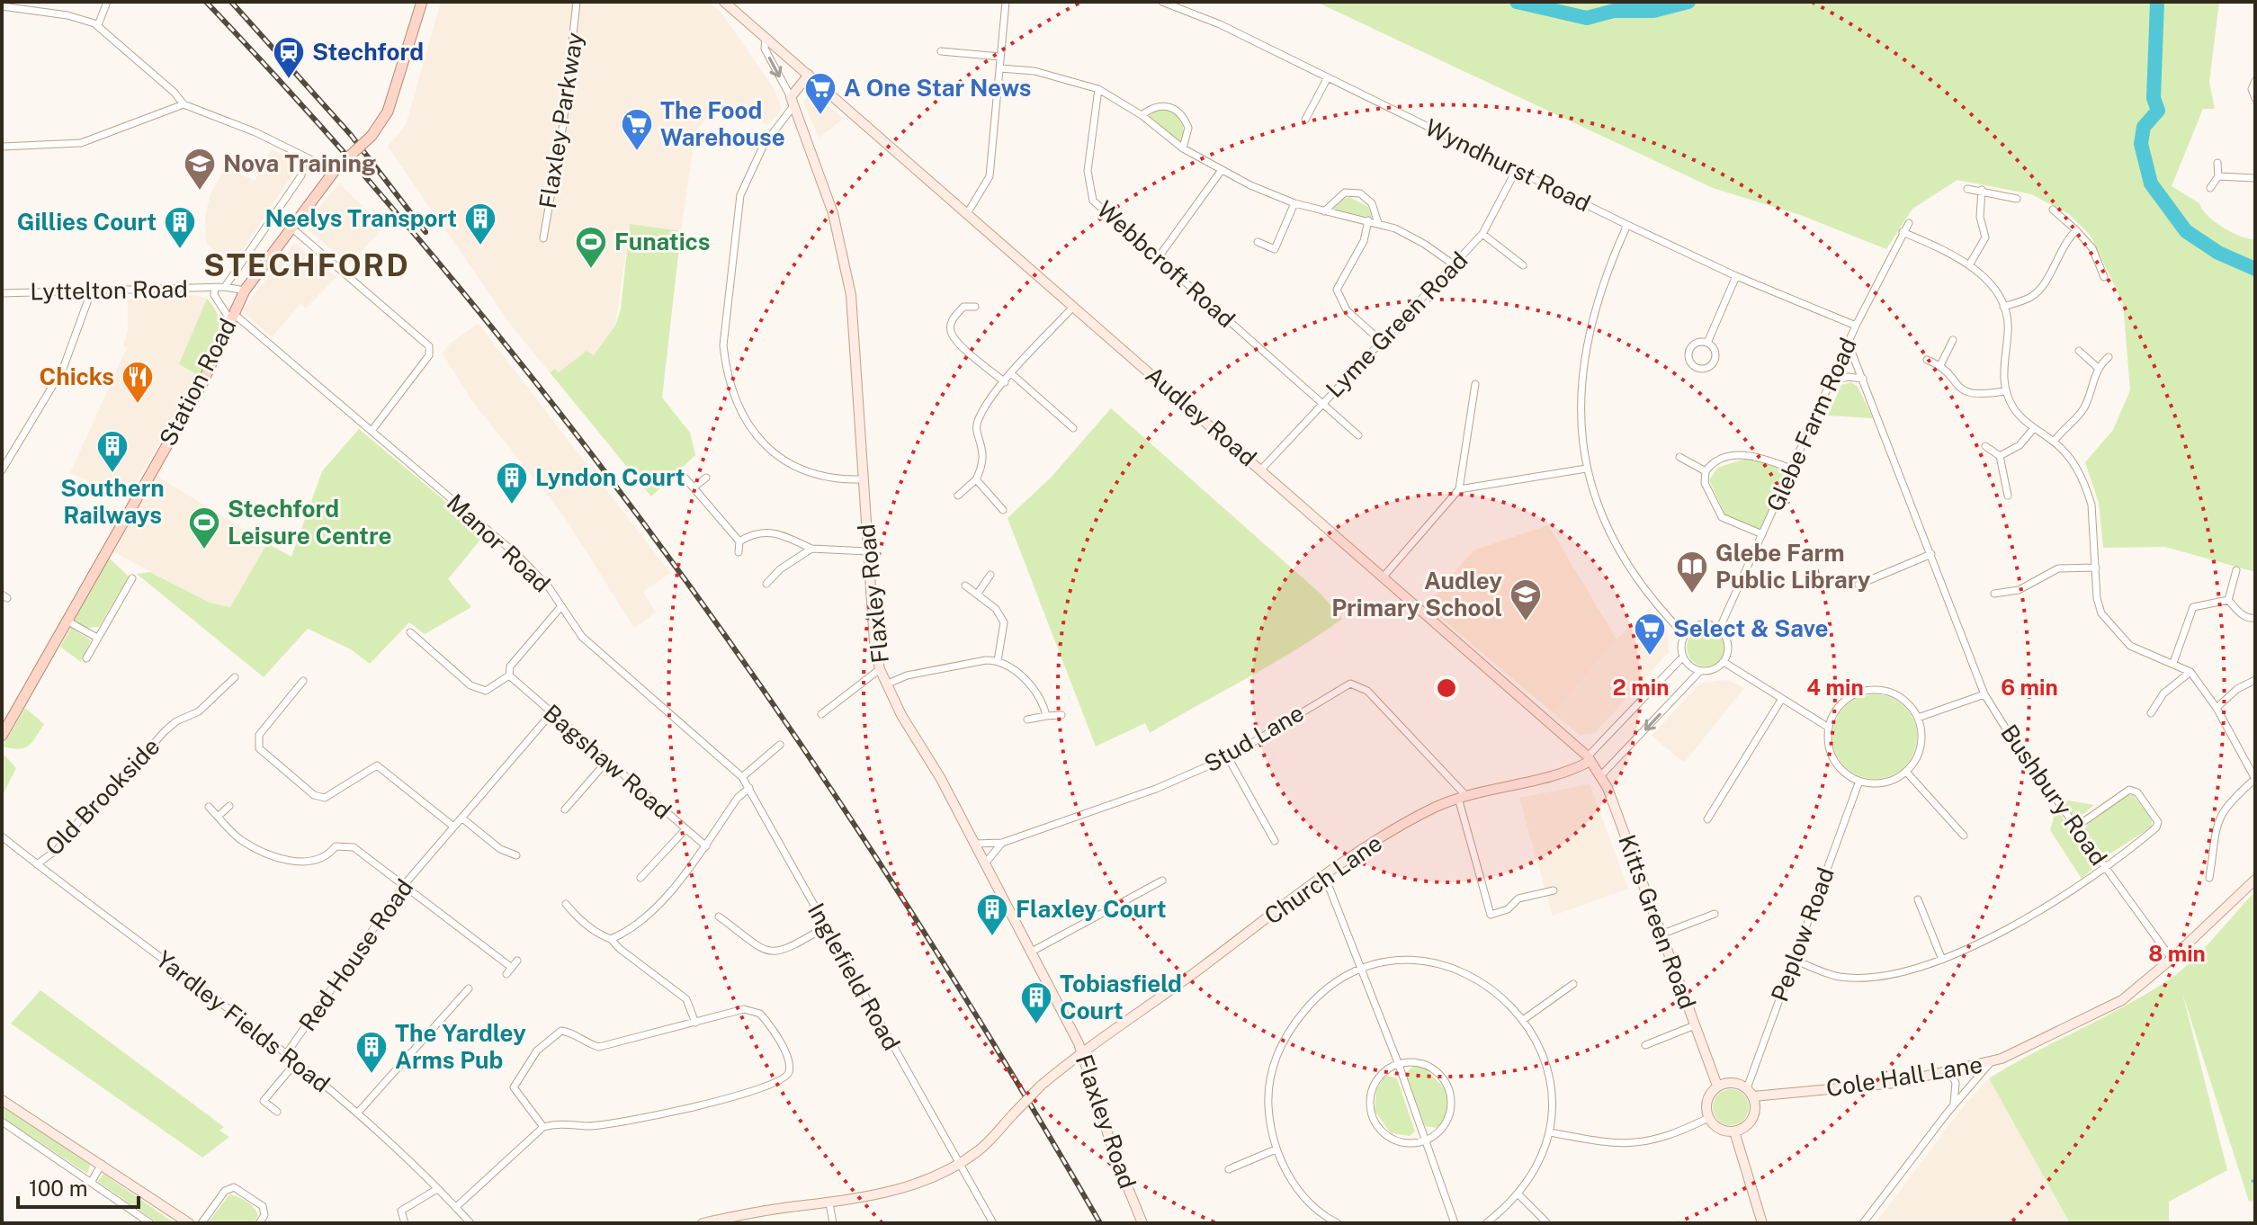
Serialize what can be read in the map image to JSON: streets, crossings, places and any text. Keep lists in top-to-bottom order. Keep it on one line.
{"streets":{"main road":["Station Road"],"street":["Flaxley Parkway","Wyndhurst Road","Webbcroft Road","Lyttelton Road","Lyme Green Road","Audley Road","Glebe Farm Road","Manor Road","Flaxley Road","Stud Lane","Bagshaw Road","Bushbury Road","Old Brookside","Church Lane","Kitts Green Road","Peplow Road","Red House Road","Inglefield Road","Yardley Fields Road","Cole Hall Lane"]},"crossings":[["Wyndhurst Road","Lyme Green Road"],["Wyndhurst Road","Glebe Farm Road"],["Webbcroft Road","Lyme Green Road"],["Lyttelton Road","Station Road"],["Lyttelton Road","Manor Road"],["Lyme Green Road","Audley Road"],["Station Road","Manor Road"],["Audley Road","Church Lane"],["Audley Road","Kitts Green Road"],["Glebe Farm Road","Bushbury Road"],["Manor Road","Inglefield Road"],["Flaxley Road","Stud Lane"],["Flaxley Road","Church Lane"],["Stud Lane","Church Lane"],["Bagshaw Road","Red House Road"],["Bushbury Road","Cole Hall Lane"],["Old Brookside","Yardley Fields Road"],["Church Lane","Kitts Green Road"],["Church Lane","Inglefield Road"],["Kitts Green Road","Peplow Road"],["Kitts Green Road","Cole Hall Lane"],["Peplow Road","Cole Hall Lane"],["Red House Road","Yardley Fields Road"]],"districts":["STECHFORD"],"places":{"station":["Stechford"],"supermarket":["A One Star News","The Food Warehouse","Select & Save"],"school or university":["Nova Training","Audley Primary School"],"building":["Neelys Transport","Gillies Court","Southern Railways","Lyndon Court","Flaxley Court","Tobiasfield Court","The Yardley Arms Pub"],"sports":["Funatics","Stechford Leisure Centre"],"restaurant":["Chicks"],"library":["Glebe Farm Public Library"]},"scale_bar":"100 m","rings":["2 min","4 min","6 min","8 min"]}
